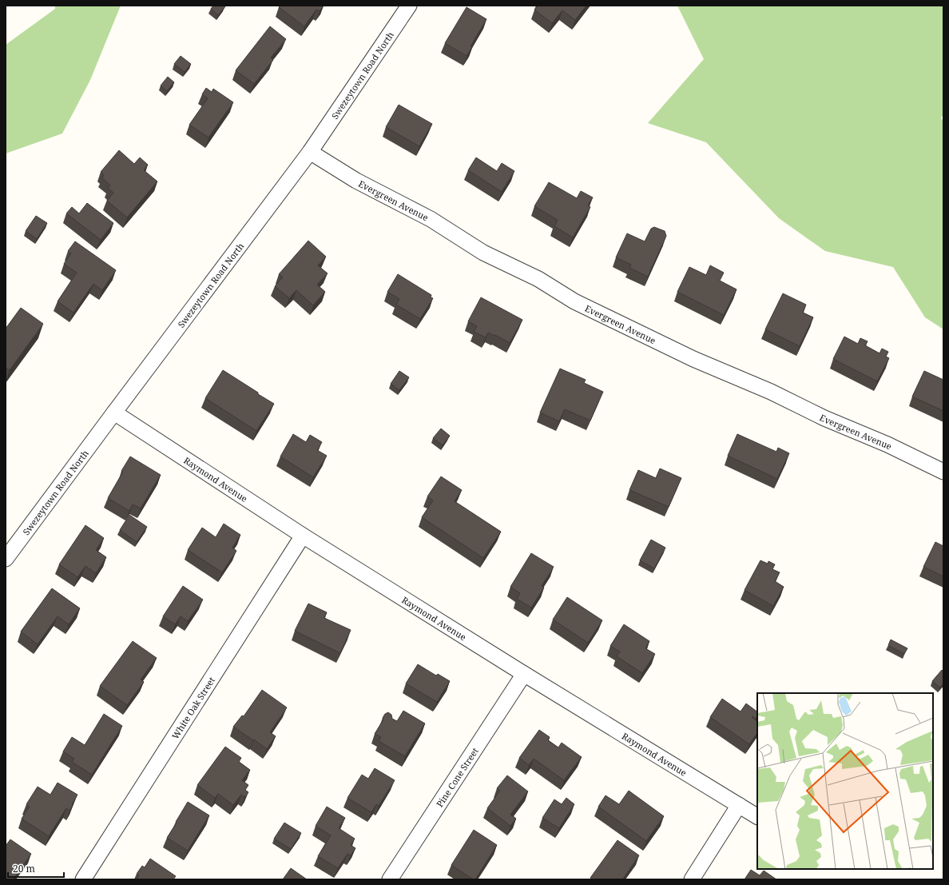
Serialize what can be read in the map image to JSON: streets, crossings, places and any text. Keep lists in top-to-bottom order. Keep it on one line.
{"streets":{"street":["Swezeytown Road North","Evergreen Avenue","Raymond Avenue","White Oak Street","Pine Cone Street"]},"crossings":[["Swezeytown Road North","Evergreen Avenue"],["Swezeytown Road North","Raymond Avenue"],["Raymond Avenue","White Oak Street"],["Raymond Avenue","Pine Cone Street"]],"scale_bar":"20 m"}
